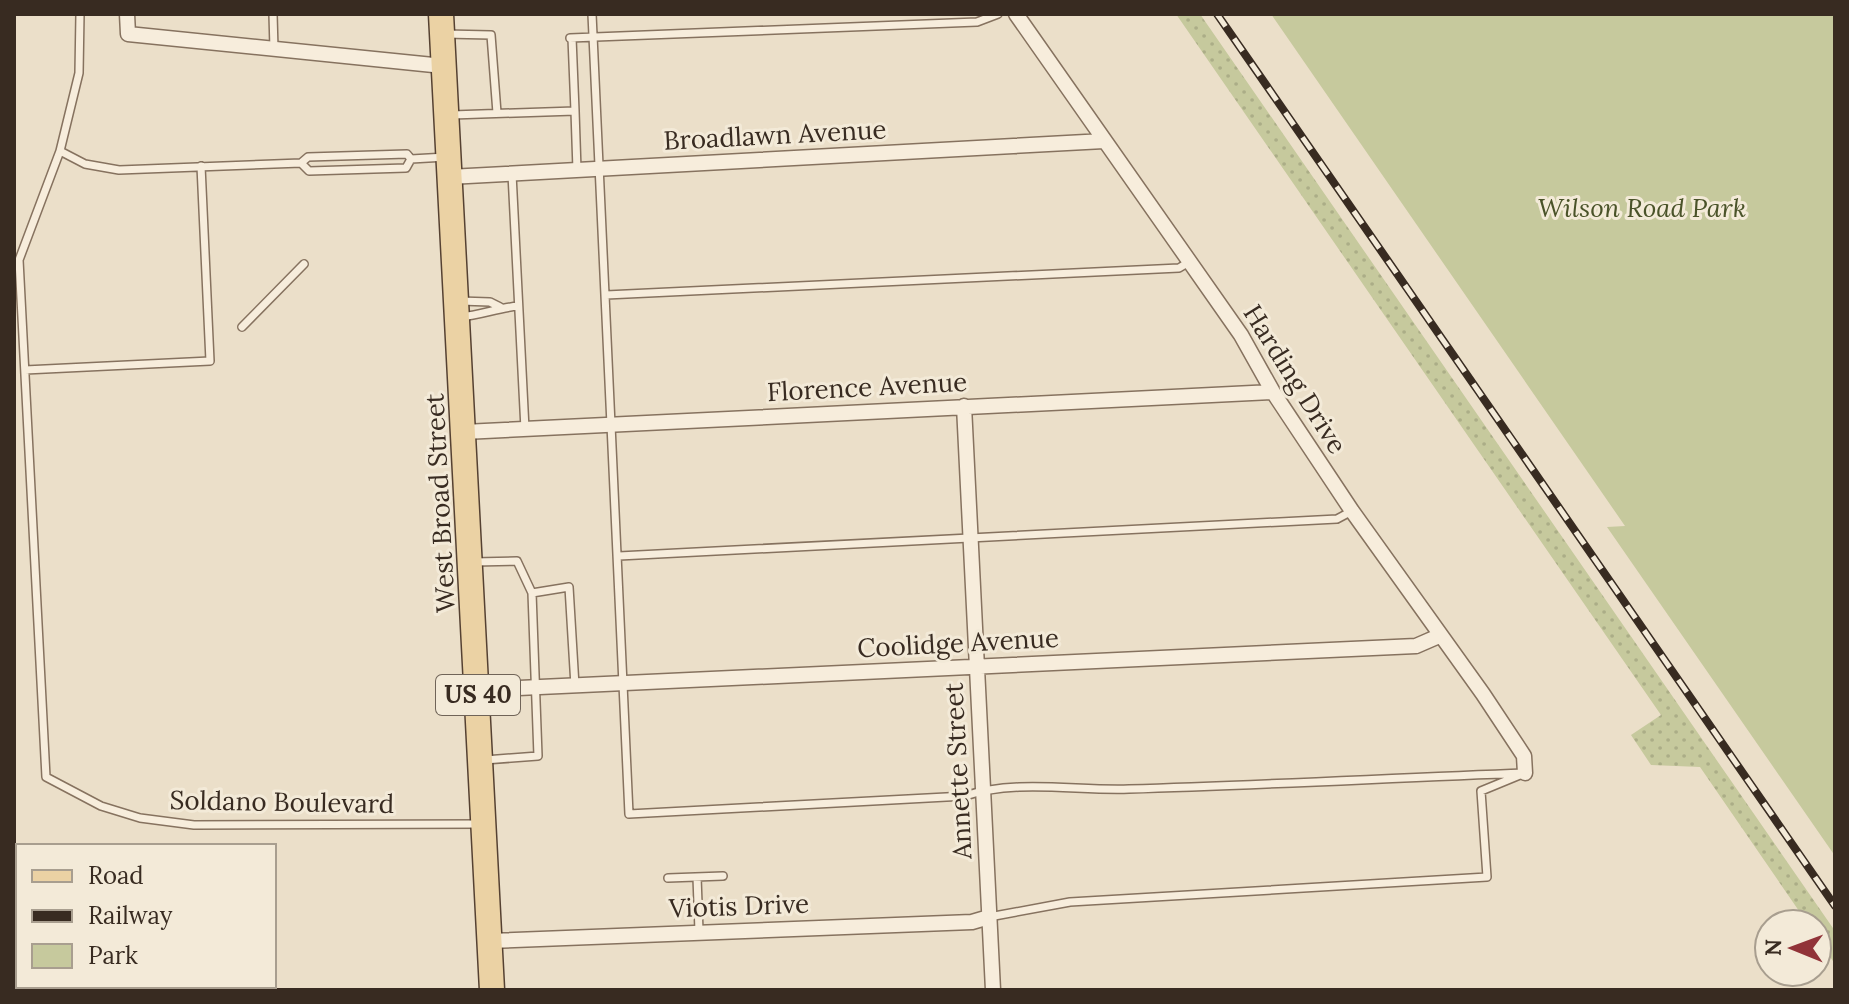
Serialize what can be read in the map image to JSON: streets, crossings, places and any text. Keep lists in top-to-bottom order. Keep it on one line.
{"streets":{"main road":["West Broad Street","US 40"],"street":["Broadlawn Avenue","Harding Drive","Florence Avenue","Coolidge Avenue","Annette Street","Viotis Drive"],"lane":["Soldano Boulevard"]},"crossings":[["Broadlawn Avenue","Harding Drive"],["Broadlawn Avenue","West Broad Street"],["Harding Drive","Florence Avenue"],["Harding Drive","Coolidge Avenue"],["Florence Avenue","West Broad Street"],["Florence Avenue","Annette Street"],["West Broad Street","Coolidge Avenue"],["West Broad Street","Soldano Boulevard"],["West Broad Street","Viotis Drive"],["Coolidge Avenue","Annette Street"],["Annette Street","Viotis Drive"]],"parks":["Wilson Road Park"],"legend":["Road","Railway","Park"],"north":"left"}
